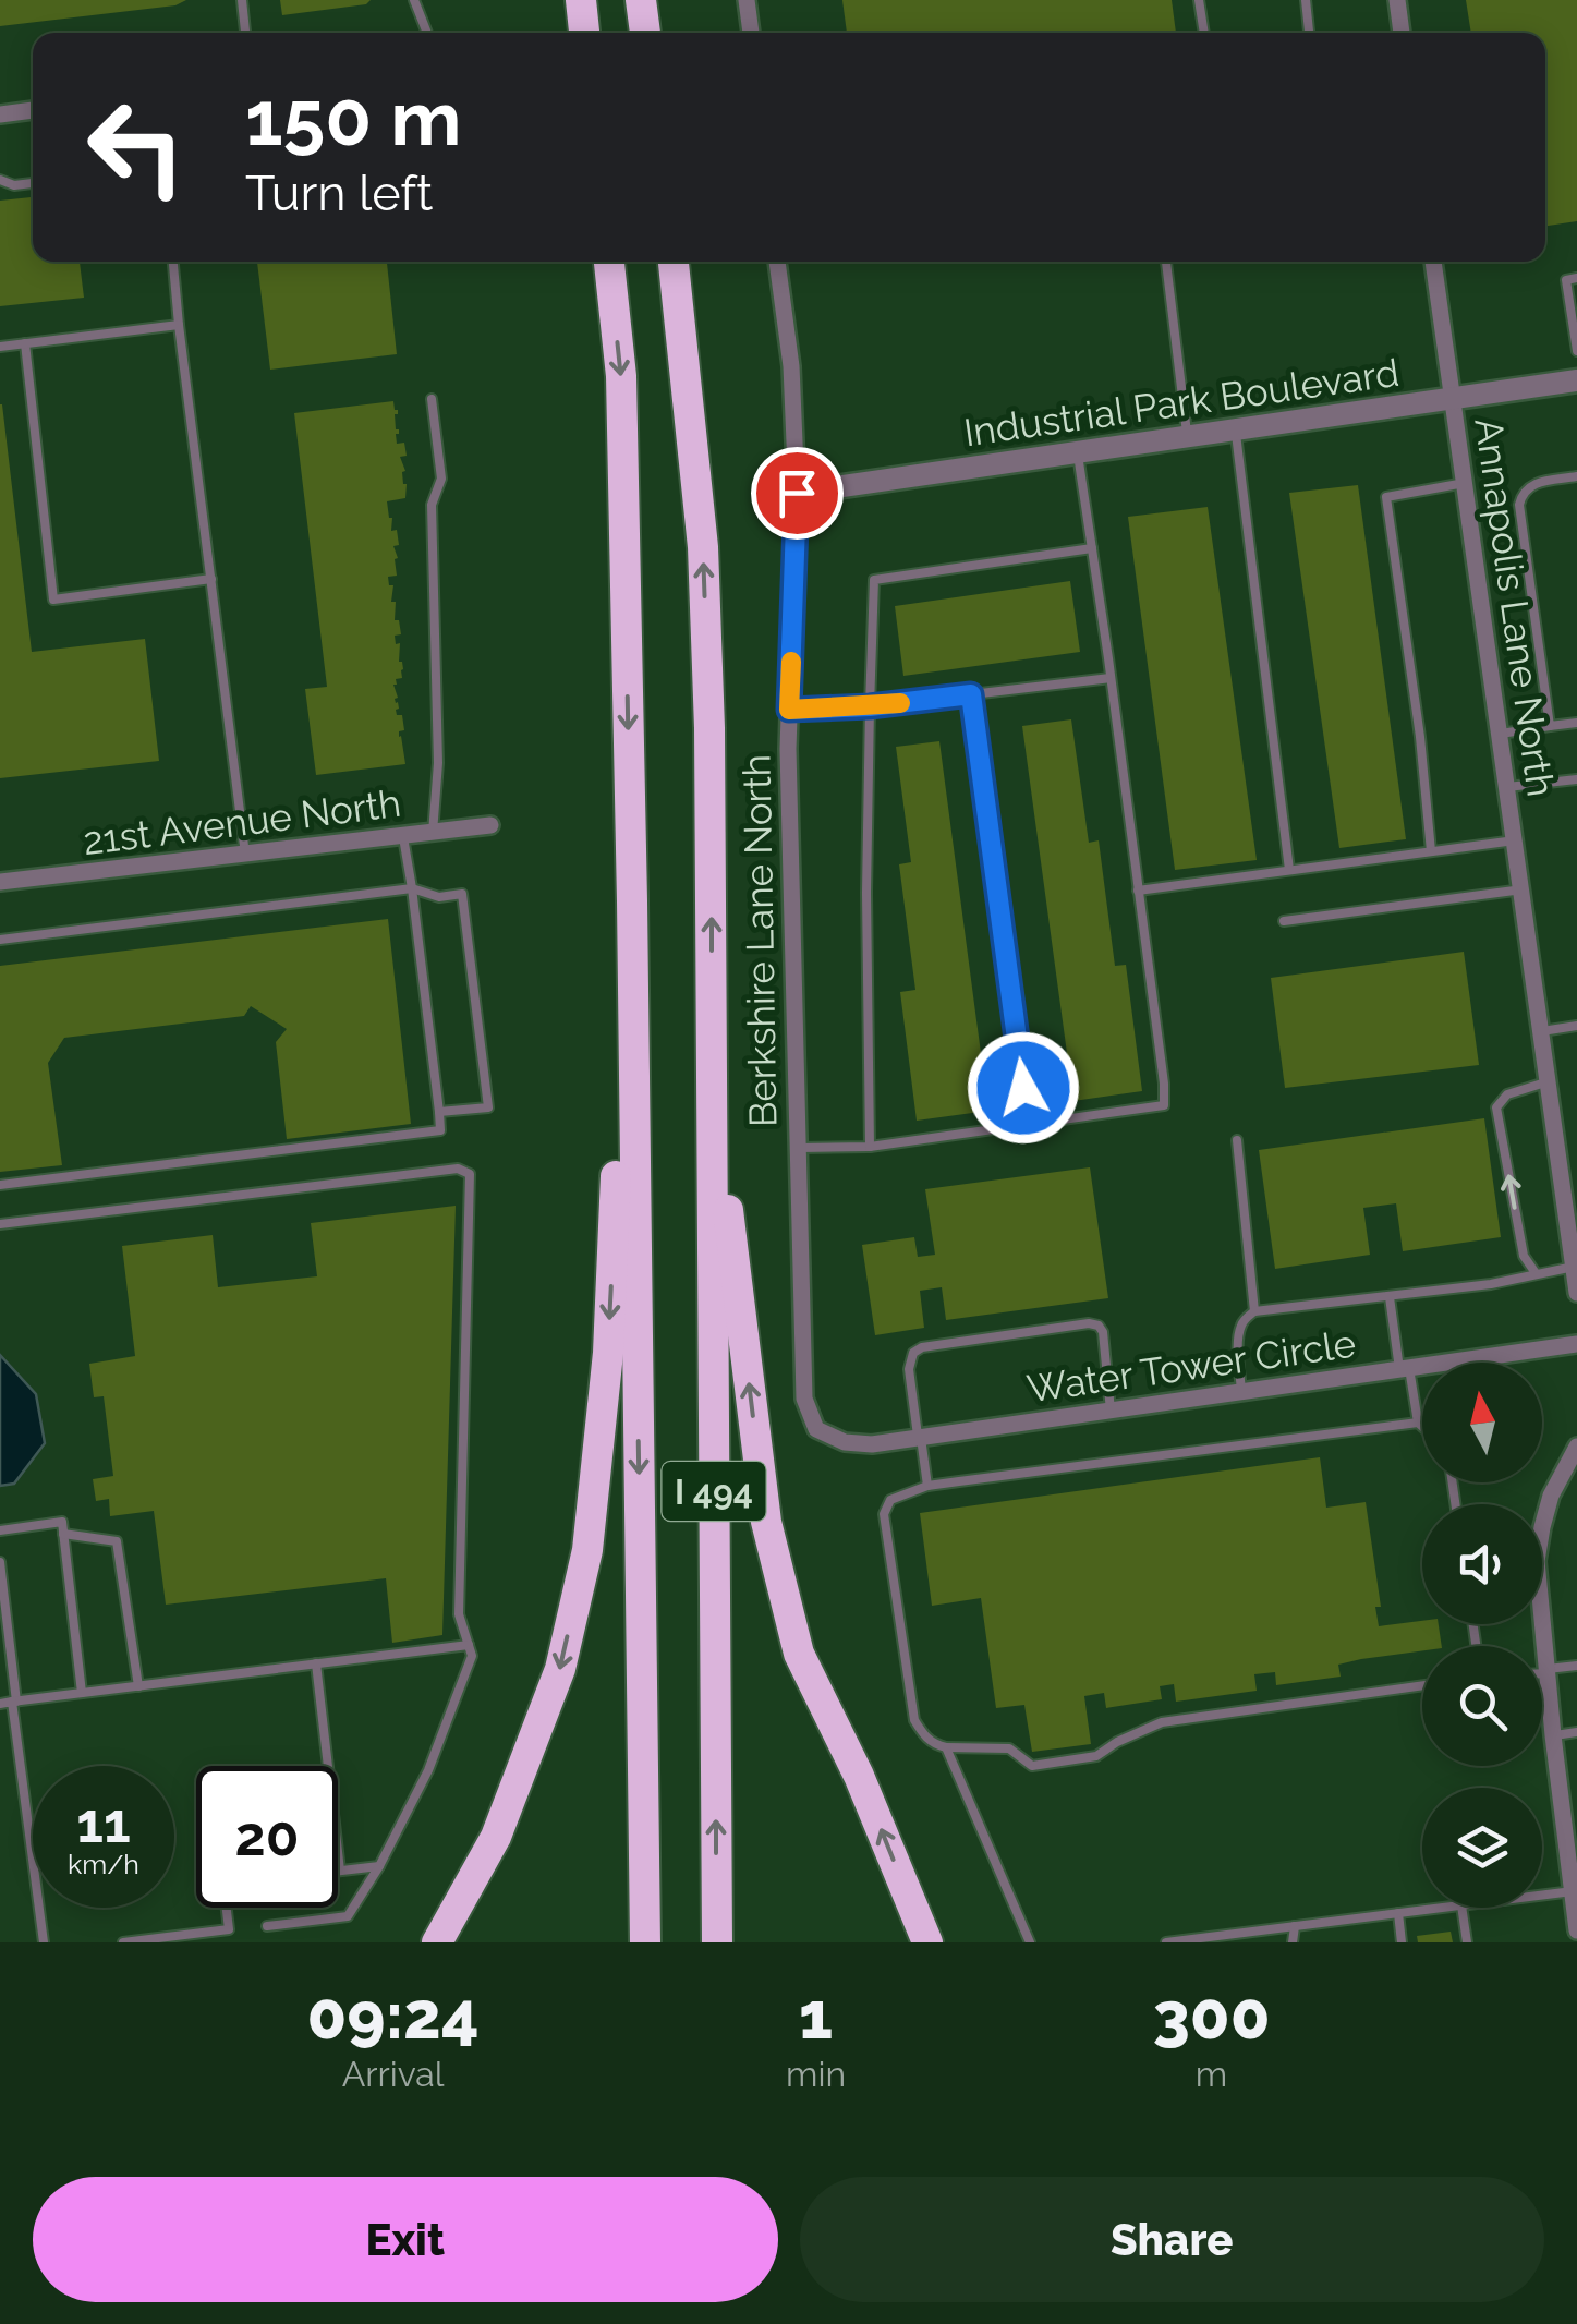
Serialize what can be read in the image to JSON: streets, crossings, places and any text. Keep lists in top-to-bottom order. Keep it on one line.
{"streets":{"highway":["I 494"],"street":["Industrial Park Boulevard","Annapolis Lane North","21st Avenue North","Berkshire Lane North","Water Tower Circle"]},"crossings":[["Industrial Park Boulevard","Annapolis Lane North"],["Industrial Park Boulevard","Berkshire Lane North"],["Berkshire Lane North","Water Tower Circle"]],"north":"top","page":{"turn":["150 m","Turn left"],"speed":"11 km/h","limit":"20","eta":["09:24","Arrival","1","min","300","m"],"buttons":["Exit","Share"]}}
